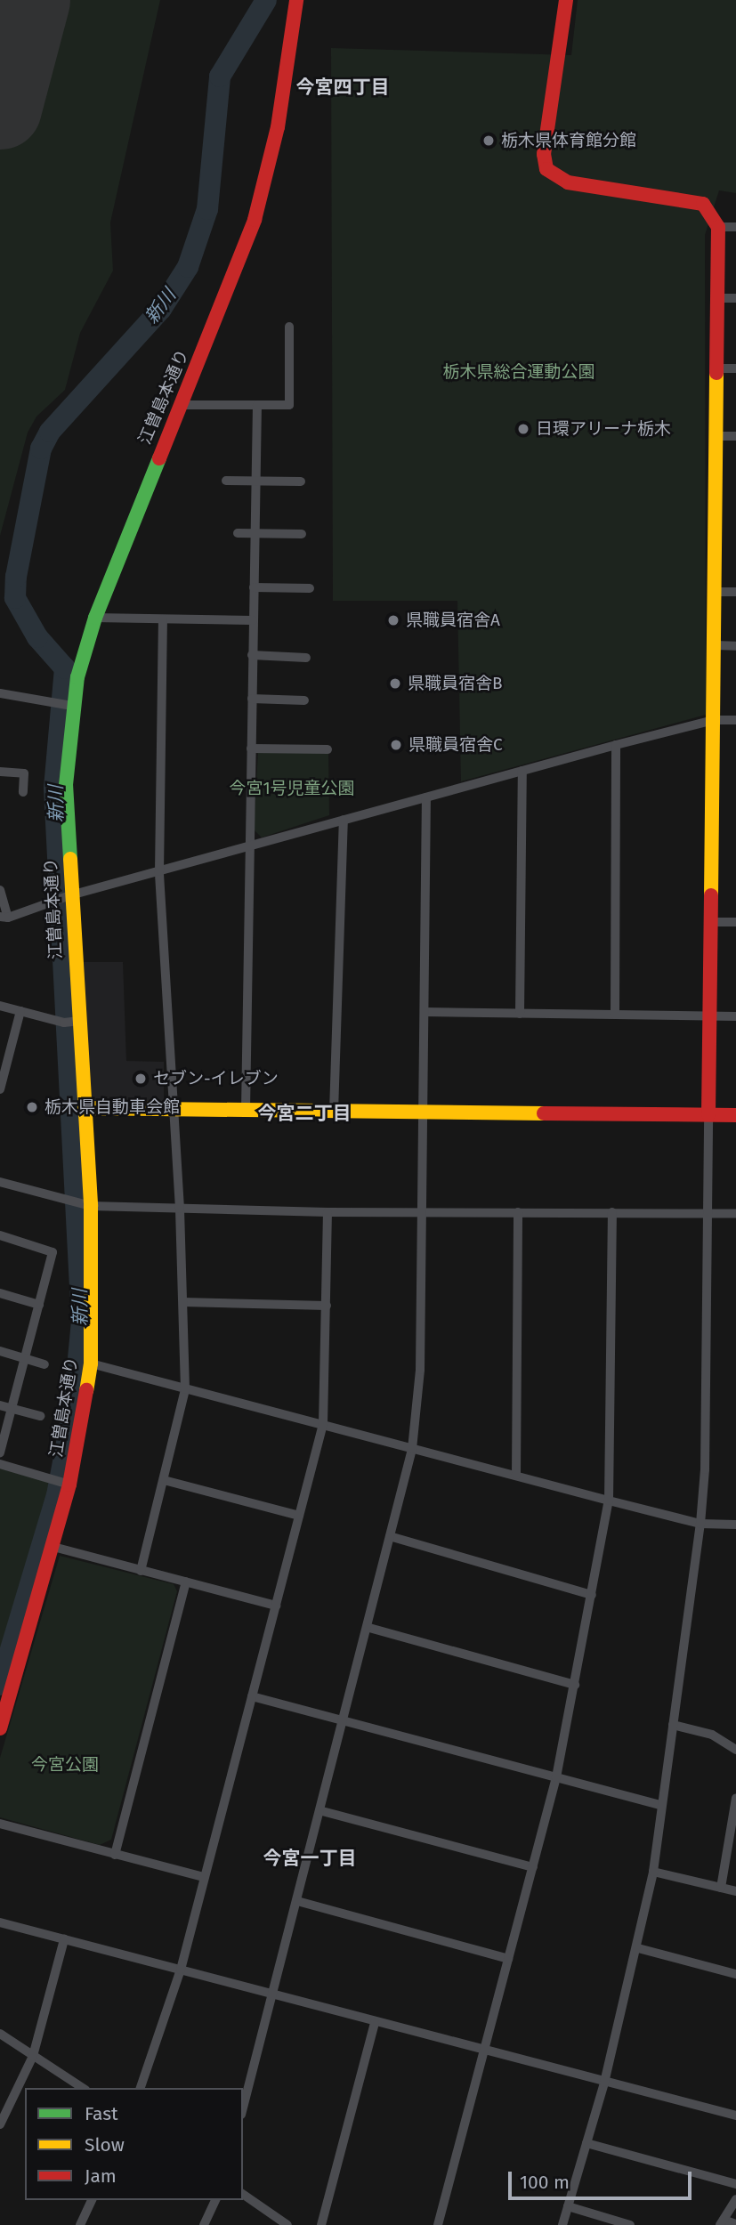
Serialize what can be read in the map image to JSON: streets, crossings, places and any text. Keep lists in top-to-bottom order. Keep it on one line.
{"streets":{"street":["江曽島本通り"]},"districts":["今宮四丁目","今宮二丁目","今宮一丁目"],"water":["新川"],"parks":["栃木県総合運動公園","今宮1号児童公園","今宮公園"],"places":["栃木県体育館分館","日環アリーナ栃木","県職員宿舎A","県職員宿舎B","県職員宿舎C","セブン-イレブン","栃木県自動車会館"],"legend":["Fast","Slow","Jam"],"scale_bar":"100 m"}
